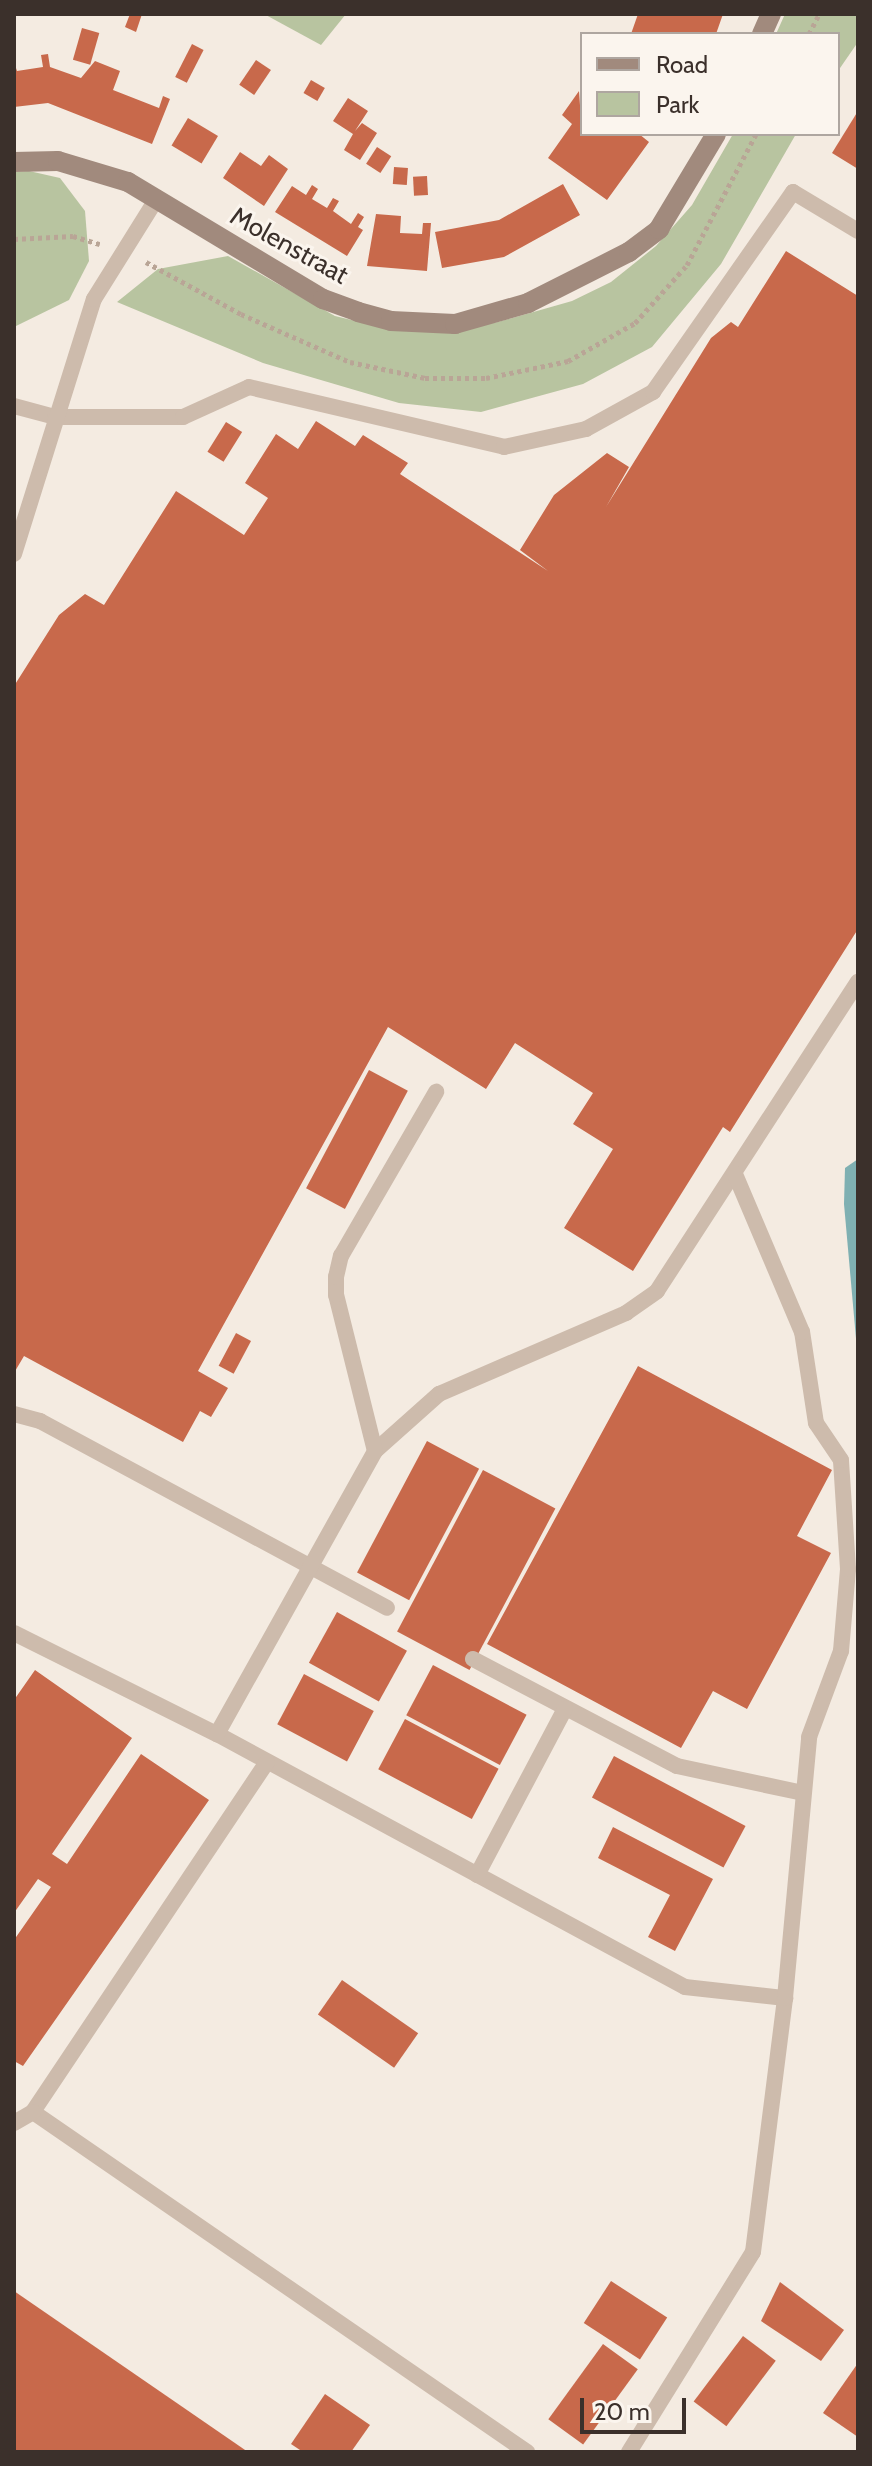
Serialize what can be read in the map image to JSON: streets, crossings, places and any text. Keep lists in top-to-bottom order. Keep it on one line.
{"streets":{"street":["Molenstraat"]},"legend":["Road","Park"],"scale_bar":"20 m"}
